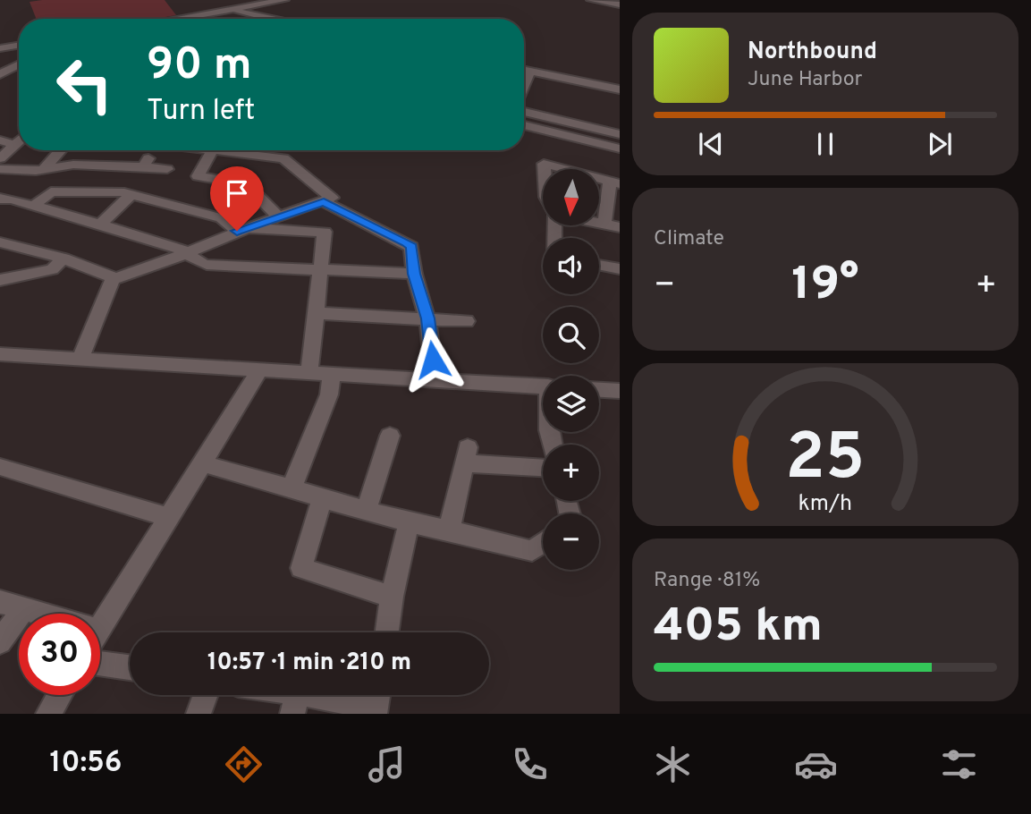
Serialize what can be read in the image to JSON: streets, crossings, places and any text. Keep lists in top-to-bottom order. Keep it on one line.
{"north":"bottom","page":{"turn":["90 m","Turn left"],"song":["Northbound","June Harbor"],"map_buttons":["+","−"],"tile":["Climate",["Range · 81%","405 km"]],"heat":["−","19°","+"],"limit":"30","trip":"10:57 · 1 min · 210 m","tabs":"10:56","gauge":["25","km/h"]}}
